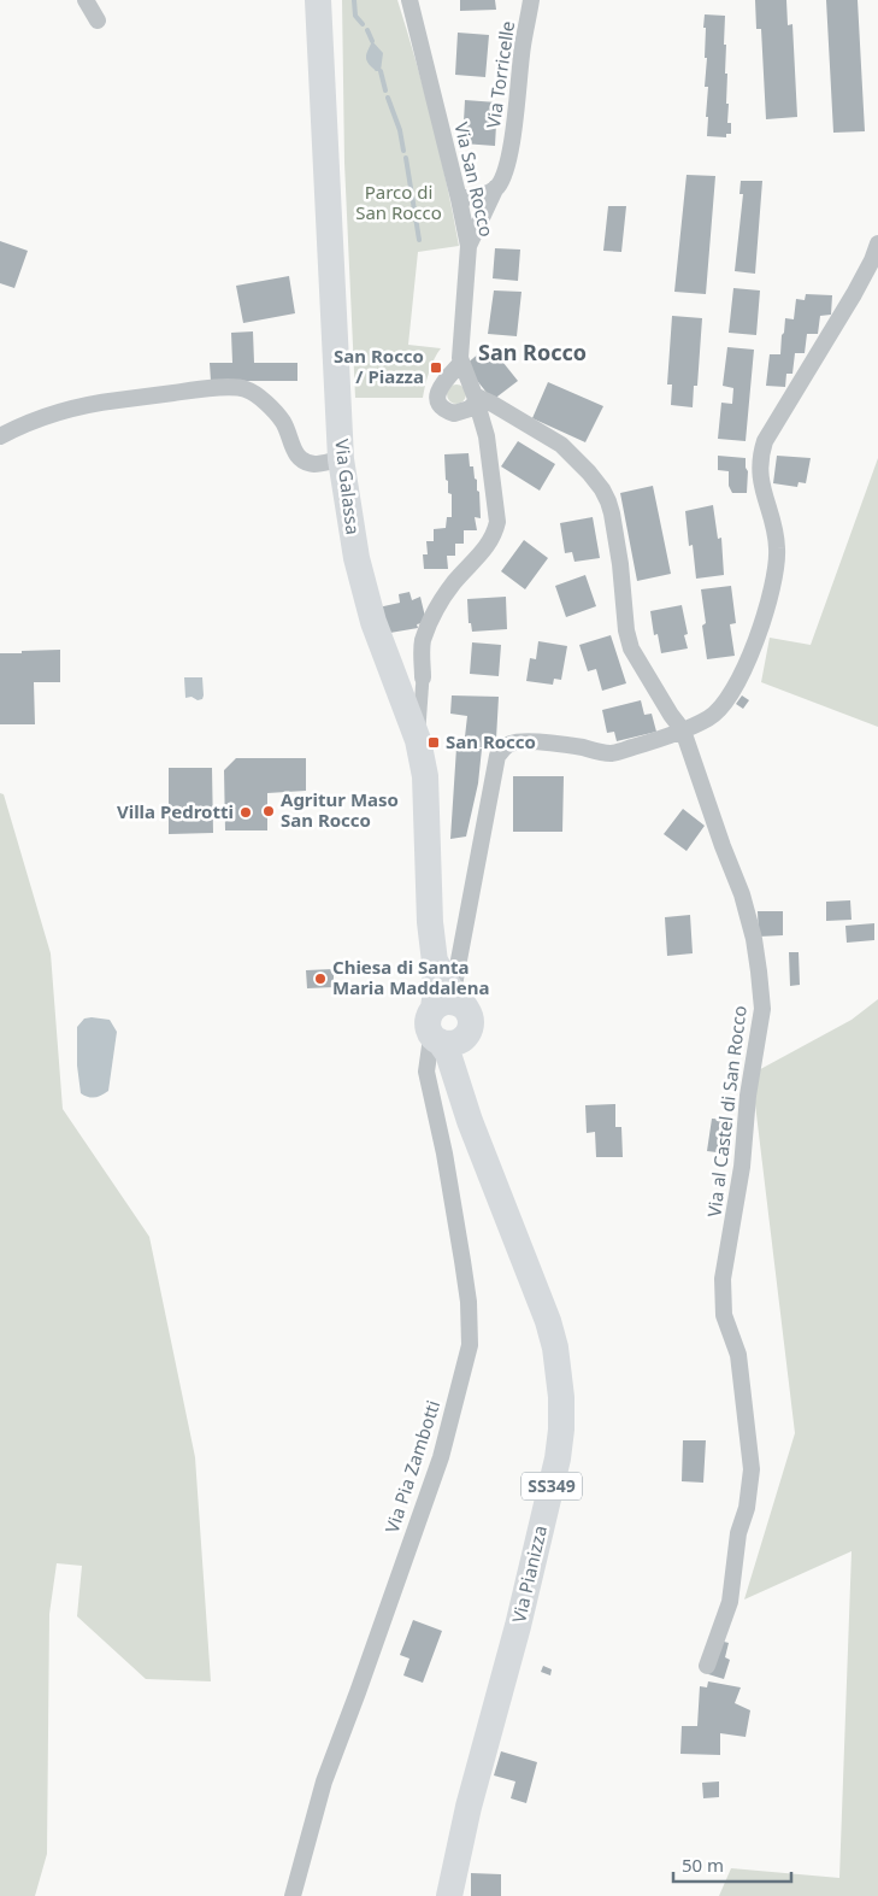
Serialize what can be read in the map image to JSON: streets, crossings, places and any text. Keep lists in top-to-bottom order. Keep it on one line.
{"streets":{"main road":["Via Galassa","SS349","Via Pianizza"],"street":["Via Torricelle","Via San Rocco","Via al Castel di San Rocco","Via Pia Zambotti"]},"crossings":[["Via Torricelle","Via San Rocco"],["Via San Rocco","Via Galassa"],["Via San Rocco","Via al Castel di San Rocco"],["Via Galassa","Via Pianizza"],["Via Pia Zambotti","Via Pianizza"]],"districts":["San Rocco"],"parks":["Parco di San Rocco"],"places":{"transit":["San Rocco / Piazza","San Rocco"],"other":["Agritur Maso San Rocco","Villa Pedrotti","Chiesa di Santa Maria Maddalena"]},"scale_bar":"50 m"}
